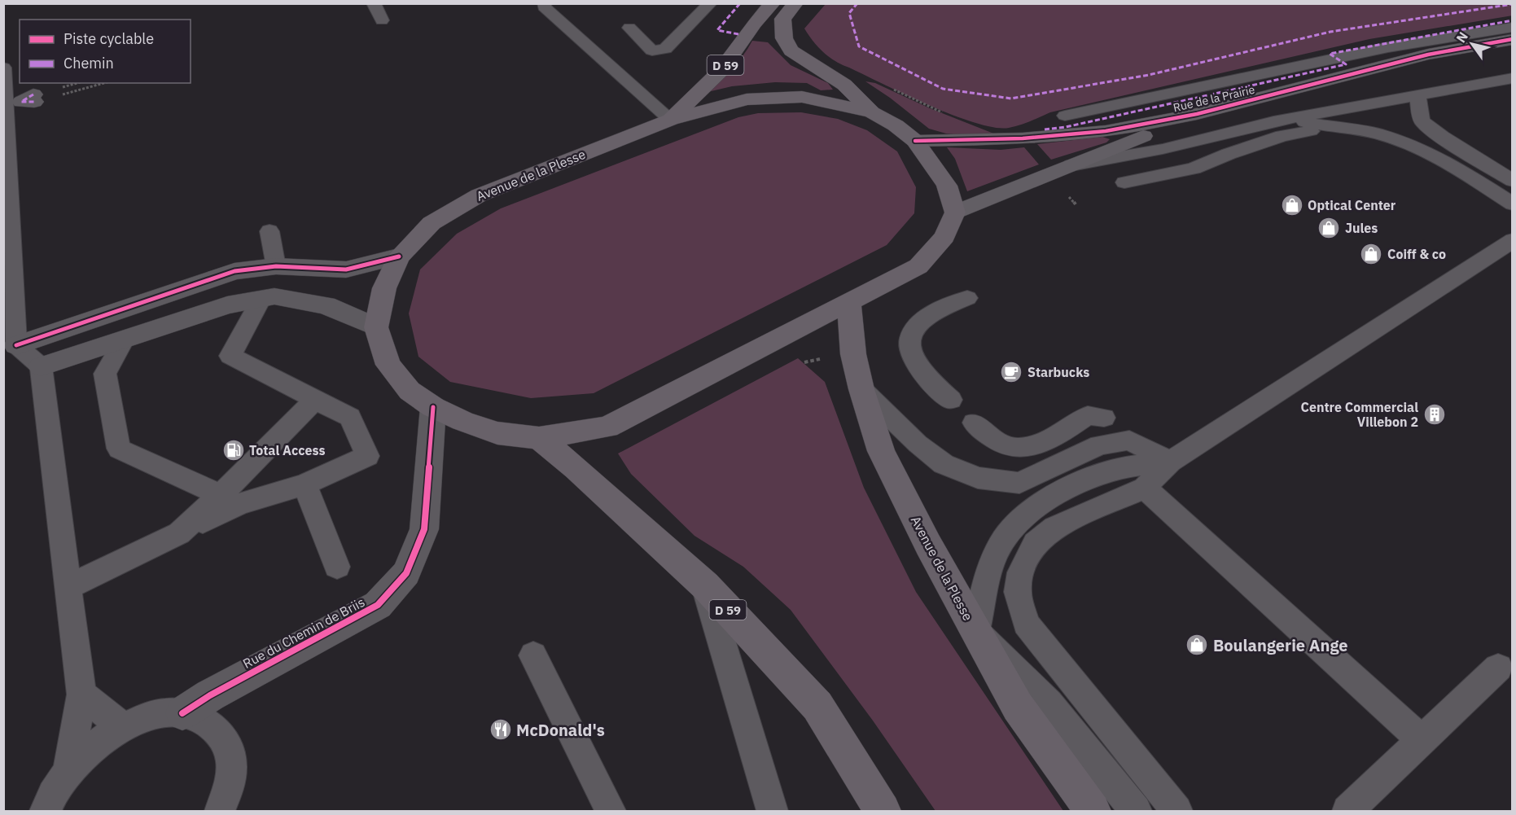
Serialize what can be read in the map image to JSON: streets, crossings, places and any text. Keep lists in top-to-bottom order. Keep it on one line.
{"streets":{"main road":["D 59","Avenue de la Plesse"],"street":["Rue de la Prairie","Rue du Chemin de Briis"]},"crossings":[["D 59","Avenue de la Plesse"],["Rue de la Prairie","Avenue de la Plesse"],["Avenue de la Plesse","Rue du Chemin de Briis"]],"places":{"shop":["Optical Center","Jules","Coiff & co","Boulangerie Ange"],"cafe":["Starbucks"],"building":["Centre Commercial Villebon 2"],"fuel station":["Total Access"],"restaurant":["McDonald's"]},"legend":["Piste cyclable","Chemin"],"north":"top left"}
